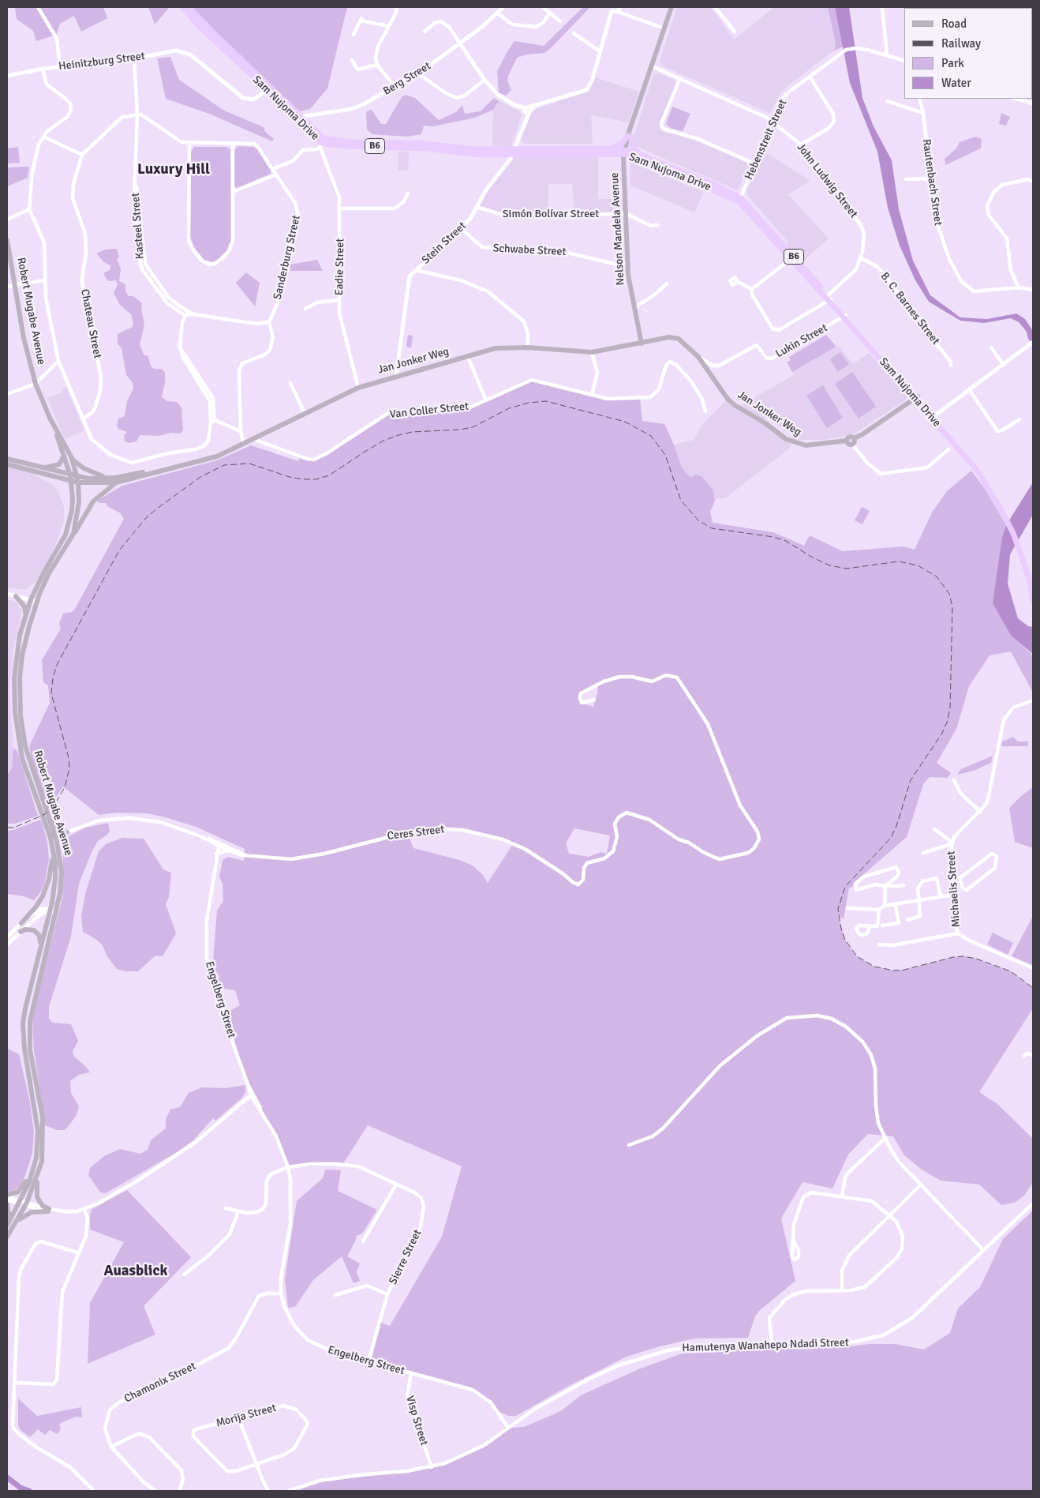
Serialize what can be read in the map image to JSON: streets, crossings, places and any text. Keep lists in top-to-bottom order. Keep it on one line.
{"streets":{"highway":["Sam Nujoma Drive","B6"],"main road":["Nelson Mandela Avenue","Robert Mugabe Avenue","Jan Jonker Weg"],"street":["Heinitzburg Street","Berg Street","Hebenstreit Street","John Ludwig Street","Rautenbach Street","Simón Bolívar Street","Kasteel Street","Stein Street","Schwabe Street","Sanderburg Street","Eadie Street","B. C. Barnes Street","Chateau Street","Lukin Street","Van Coller Street","Ceres Street","Michaelis Street","Engelberg Street","Sierre Street","Hamutenya Wanahepo Ndadi Street","Chamonix Street","Morija Street","Visp Street"]},"crossings":[["Heinitzburg Street","Sam Nujoma Drive"],["Heinitzburg Street","Kasteel Street"],["Berg Street","Sam Nujoma Drive"],["Sam Nujoma Drive","Hebenstreit Street"],["Sam Nujoma Drive","John Ludwig Street"],["Sam Nujoma Drive","Nelson Mandela Avenue"],["Sam Nujoma Drive","Stein Street"],["Sam Nujoma Drive","Eadie Street"],["Sam Nujoma Drive","Lukin Street"],["Hebenstreit Street","John Ludwig Street"],["John Ludwig Street","Nelson Mandela Avenue"],["John Ludwig Street","B. C. Barnes Street"],["Simón Bolívar Street","Nelson Mandela Avenue"],["Simón Bolívar Street","Stein Street"],["Kasteel Street","Sanderburg Street"],["Nelson Mandela Avenue","Schwabe Street"],["Nelson Mandela Avenue","Jan Jonker Weg"],["Stein Street","Schwabe Street"],["Stein Street","Jan Jonker Weg"],["Eadie Street","Jan Jonker Weg"],["Robert Mugabe Avenue","Jan Jonker Weg"],["Robert Mugabe Avenue","Ceres Street"],["Lukin Street","Jan Jonker Weg"],["Jan Jonker Weg","Van Coller Street"],["Ceres Street","Engelberg Street"],["Engelberg Street","Sierre Street"],["Engelberg Street","Hamutenya Wanahepo Ndadi Street"],["Engelberg Street","Chamonix Street"],["Engelberg Street","Visp Street"],["Hamutenya Wanahepo Ndadi Street","Visp Street"]],"districts":["Luxury Hill","Auasblick"],"legend":["Road","Railway","Park","Water"]}
